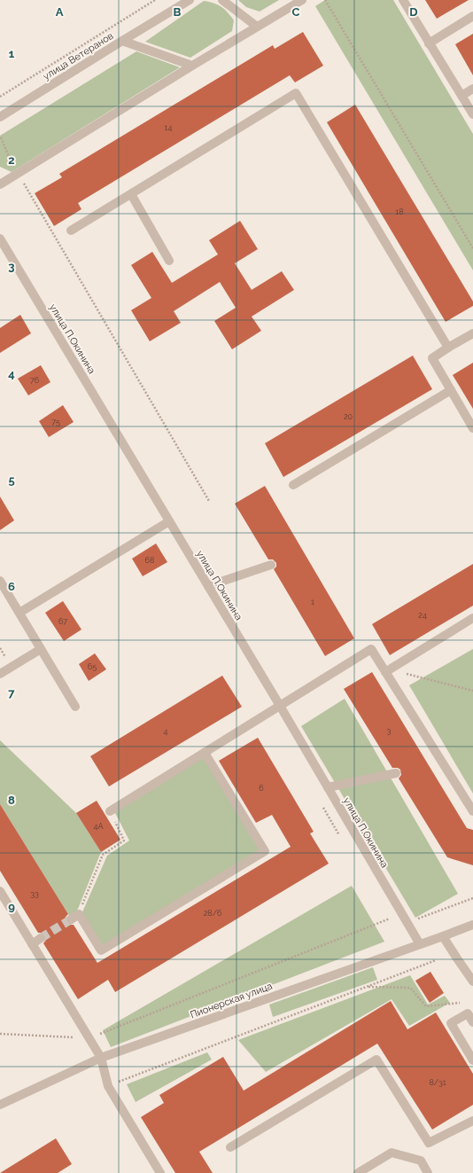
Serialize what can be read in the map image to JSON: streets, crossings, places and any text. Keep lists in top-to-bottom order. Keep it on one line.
{"streets":{"street":["улица Ветеранов","улица П.Окинина","Пионерская улица"]},"crossings":[["улица П.Окинина","Пионерская улица"]],"house_numbers":["14","18","76","20","75","68","1","24","67","65","3","4","6","4А","33","28/6","8/31"],"grid":{"columns":["A","B","C","D"],"rows":["1","2","3","4","5","6","7","8","9"]}}
